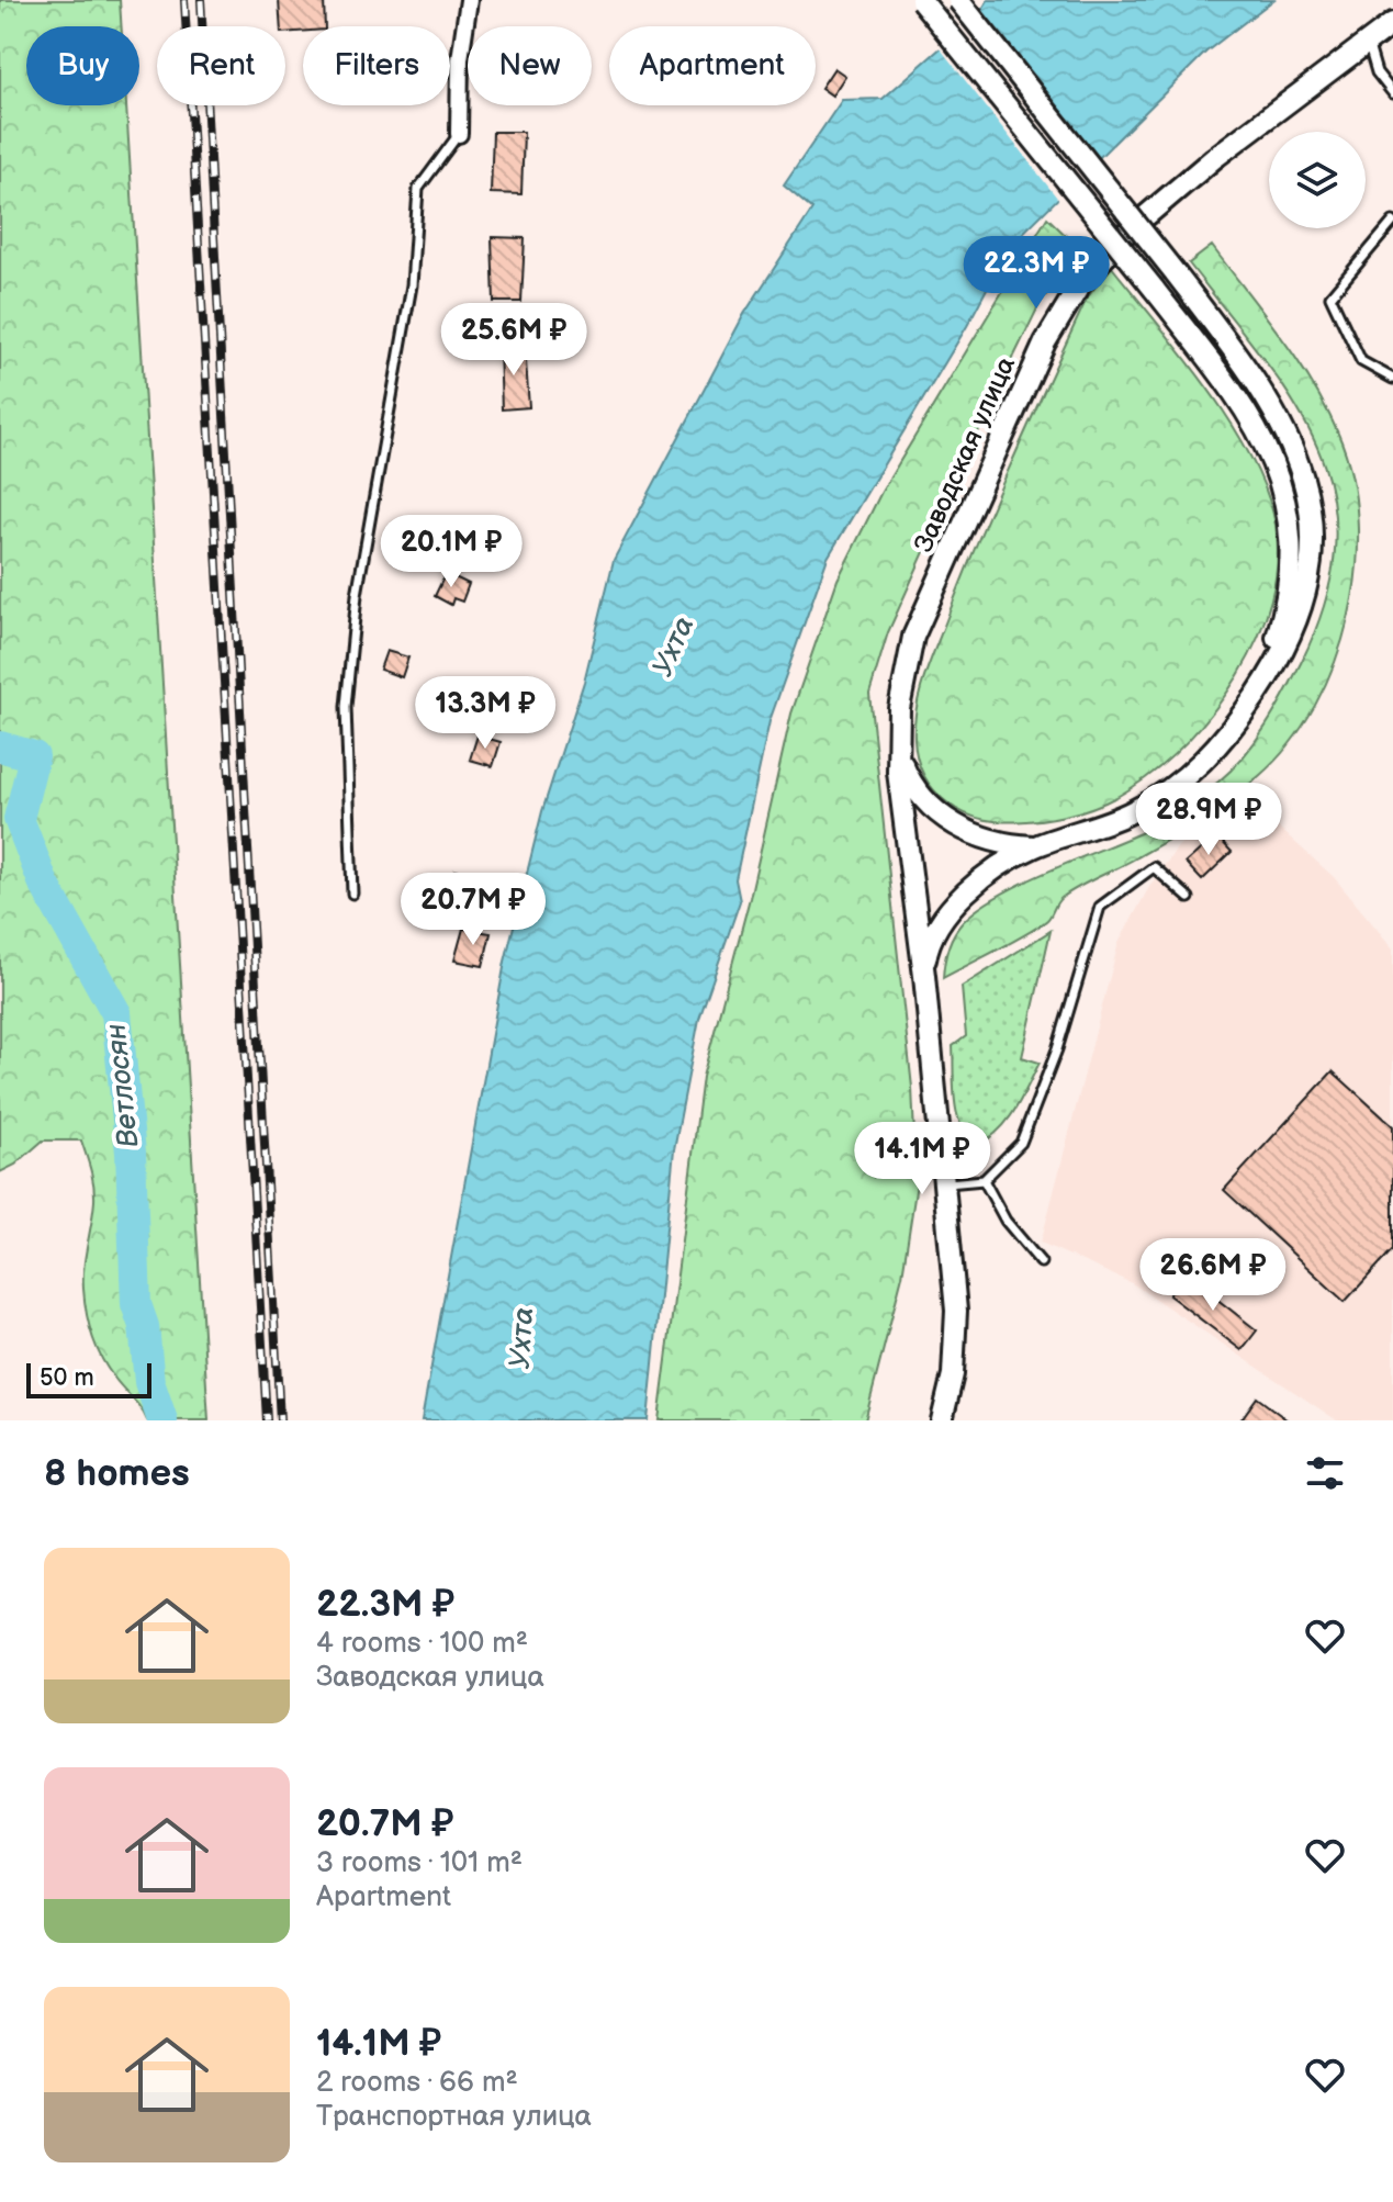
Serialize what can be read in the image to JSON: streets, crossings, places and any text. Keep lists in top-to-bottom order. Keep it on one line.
{"streets":{"street":["Заводская улица"]},"water":["Ухта","Ветлосян"],"scale_bar":"50 m","page":{"chip":["Buy","Rent","Filters","New","Apartment"],"price":["22.3M ₽","25.6M ₽","20.1M ₽","13.3M ₽","28.9M ₽","20.7M ₽","14.1M ₽","26.6M ₽"],"scale":"50 m","heading":"8 homes","list":[{"name":"22.3M ₽","note":"4 rooms · 100 m² · Заводская улица"},{"name":"20.7M ₽","note":"3 rooms · 101 m² · Apartment"},{"name":"14.1M ₽","note":"2 rooms · 66 m² · Транспортная улица"}]}}
